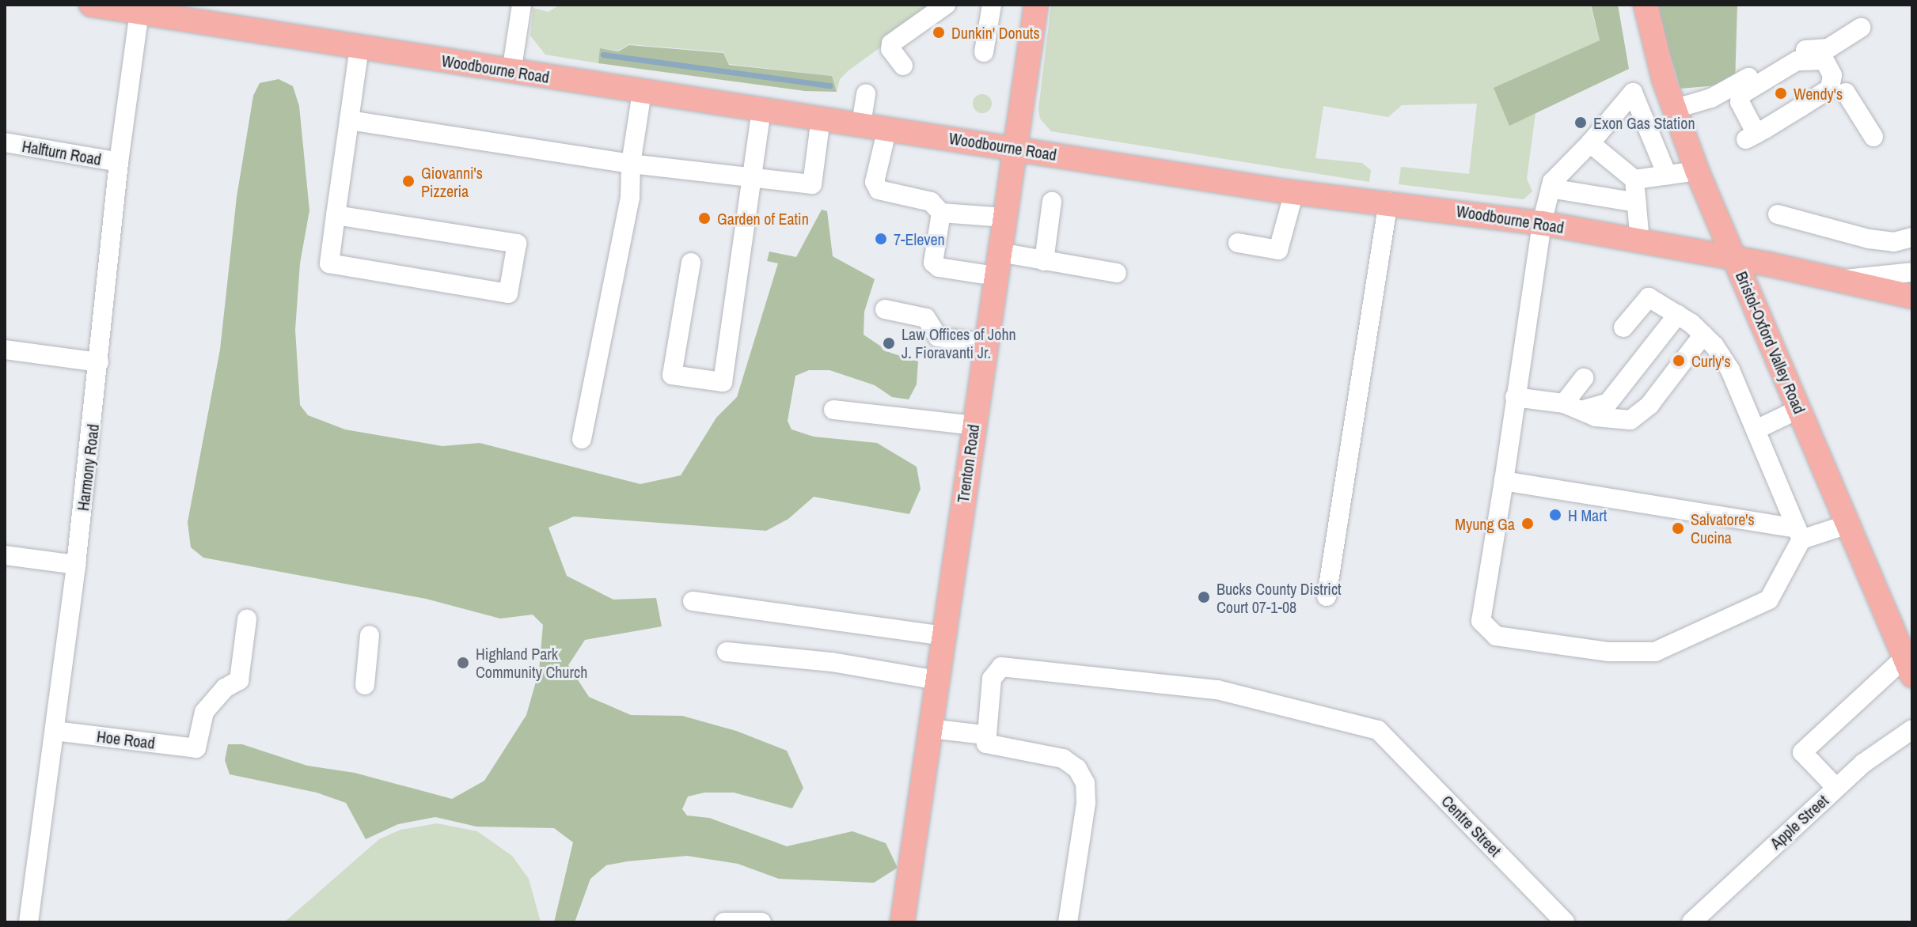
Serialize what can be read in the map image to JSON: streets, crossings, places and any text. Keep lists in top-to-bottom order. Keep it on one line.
{"streets":{"main road":["Woodbourne Road","Bristol-Oxford Valley Road","Trenton Road"],"street":["Halfturn Road","Harmony Road","Hoe Road","Apple Street","Centre Street"]},"crossings":[["Woodbourne Road","Bristol-Oxford Valley Road"],["Woodbourne Road","Trenton Road"],["Woodbourne Road","Harmony Road"],["Halfturn Road","Harmony Road"],["Harmony Road","Hoe Road"]],"places":["Dunkin' Donuts","Wendy's","Exon Gas Station","Giovanni's Pizzeria","Garden of Eatin","7-Eleven","Law Offices of John J. Fioravanti Jr.","Curly's","H Mart","Myung Ga","Salvatore's Cucina","Bucks County District Court 07-1-08","Highland Park Community Church"]}
